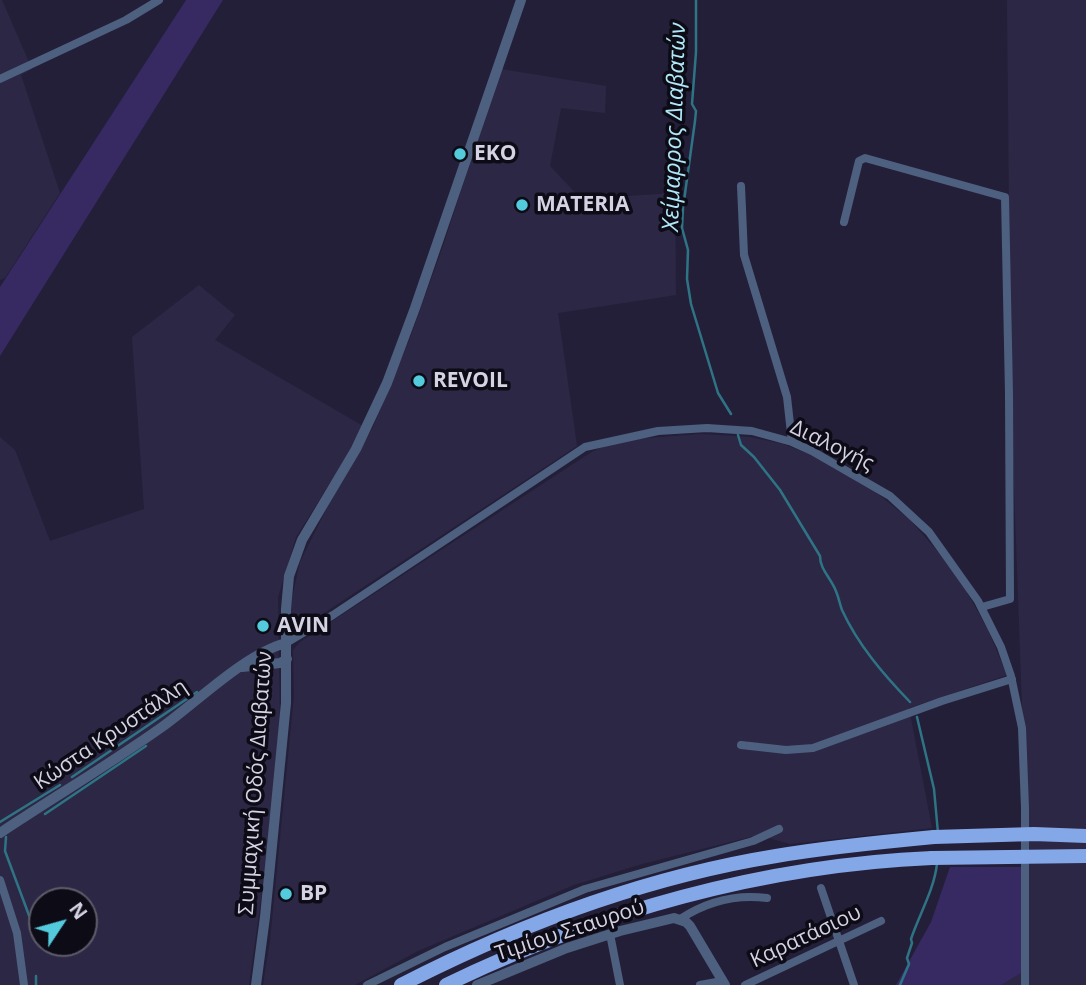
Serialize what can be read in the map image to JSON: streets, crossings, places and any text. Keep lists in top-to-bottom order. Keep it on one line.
{"streets":{"street":["Διαλογής","Κώστα Κρυστάλλη","Συμμαχική Οδός Διαβατών","Τιμίου Σταυρού","Καρατάσιου"]},"crossings":[["Διαλογής","Κώστα Κρυστάλλη"],["Διαλογής","Συμμαχική Οδός Διαβατών"],["Κώστα Κρυστάλλη","Συμμαχική Οδός Διαβατών"]],"water":["Χείμαρρος Διαβατών"],"places":["EKO","MATERIA","REVOIL","AVIN","BP"],"north":"top right"}
